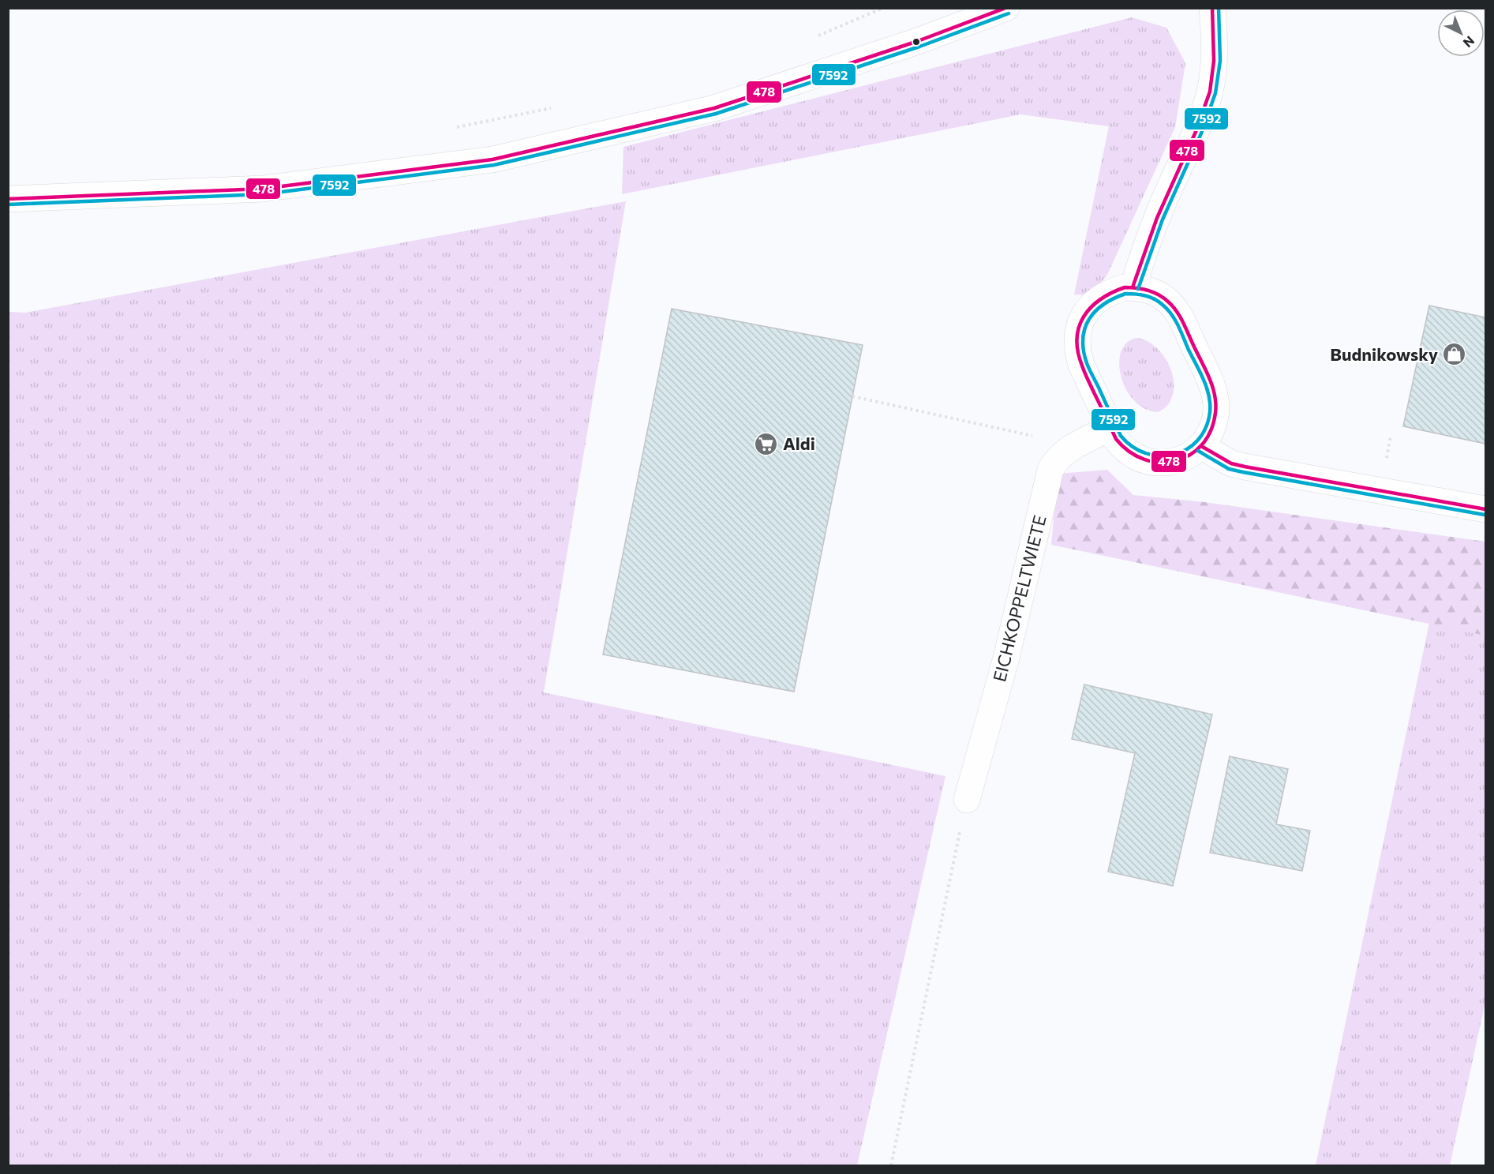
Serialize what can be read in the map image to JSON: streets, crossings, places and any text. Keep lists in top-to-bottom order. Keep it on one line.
{"streets":{"street":["EICHKOPPELTWIETE"]},"places":{"shop":["Budnikowsky"],"supermarket":["Aldi"]},"lines":["transit line 478","transit line 7592"],"north":"bottom right"}
